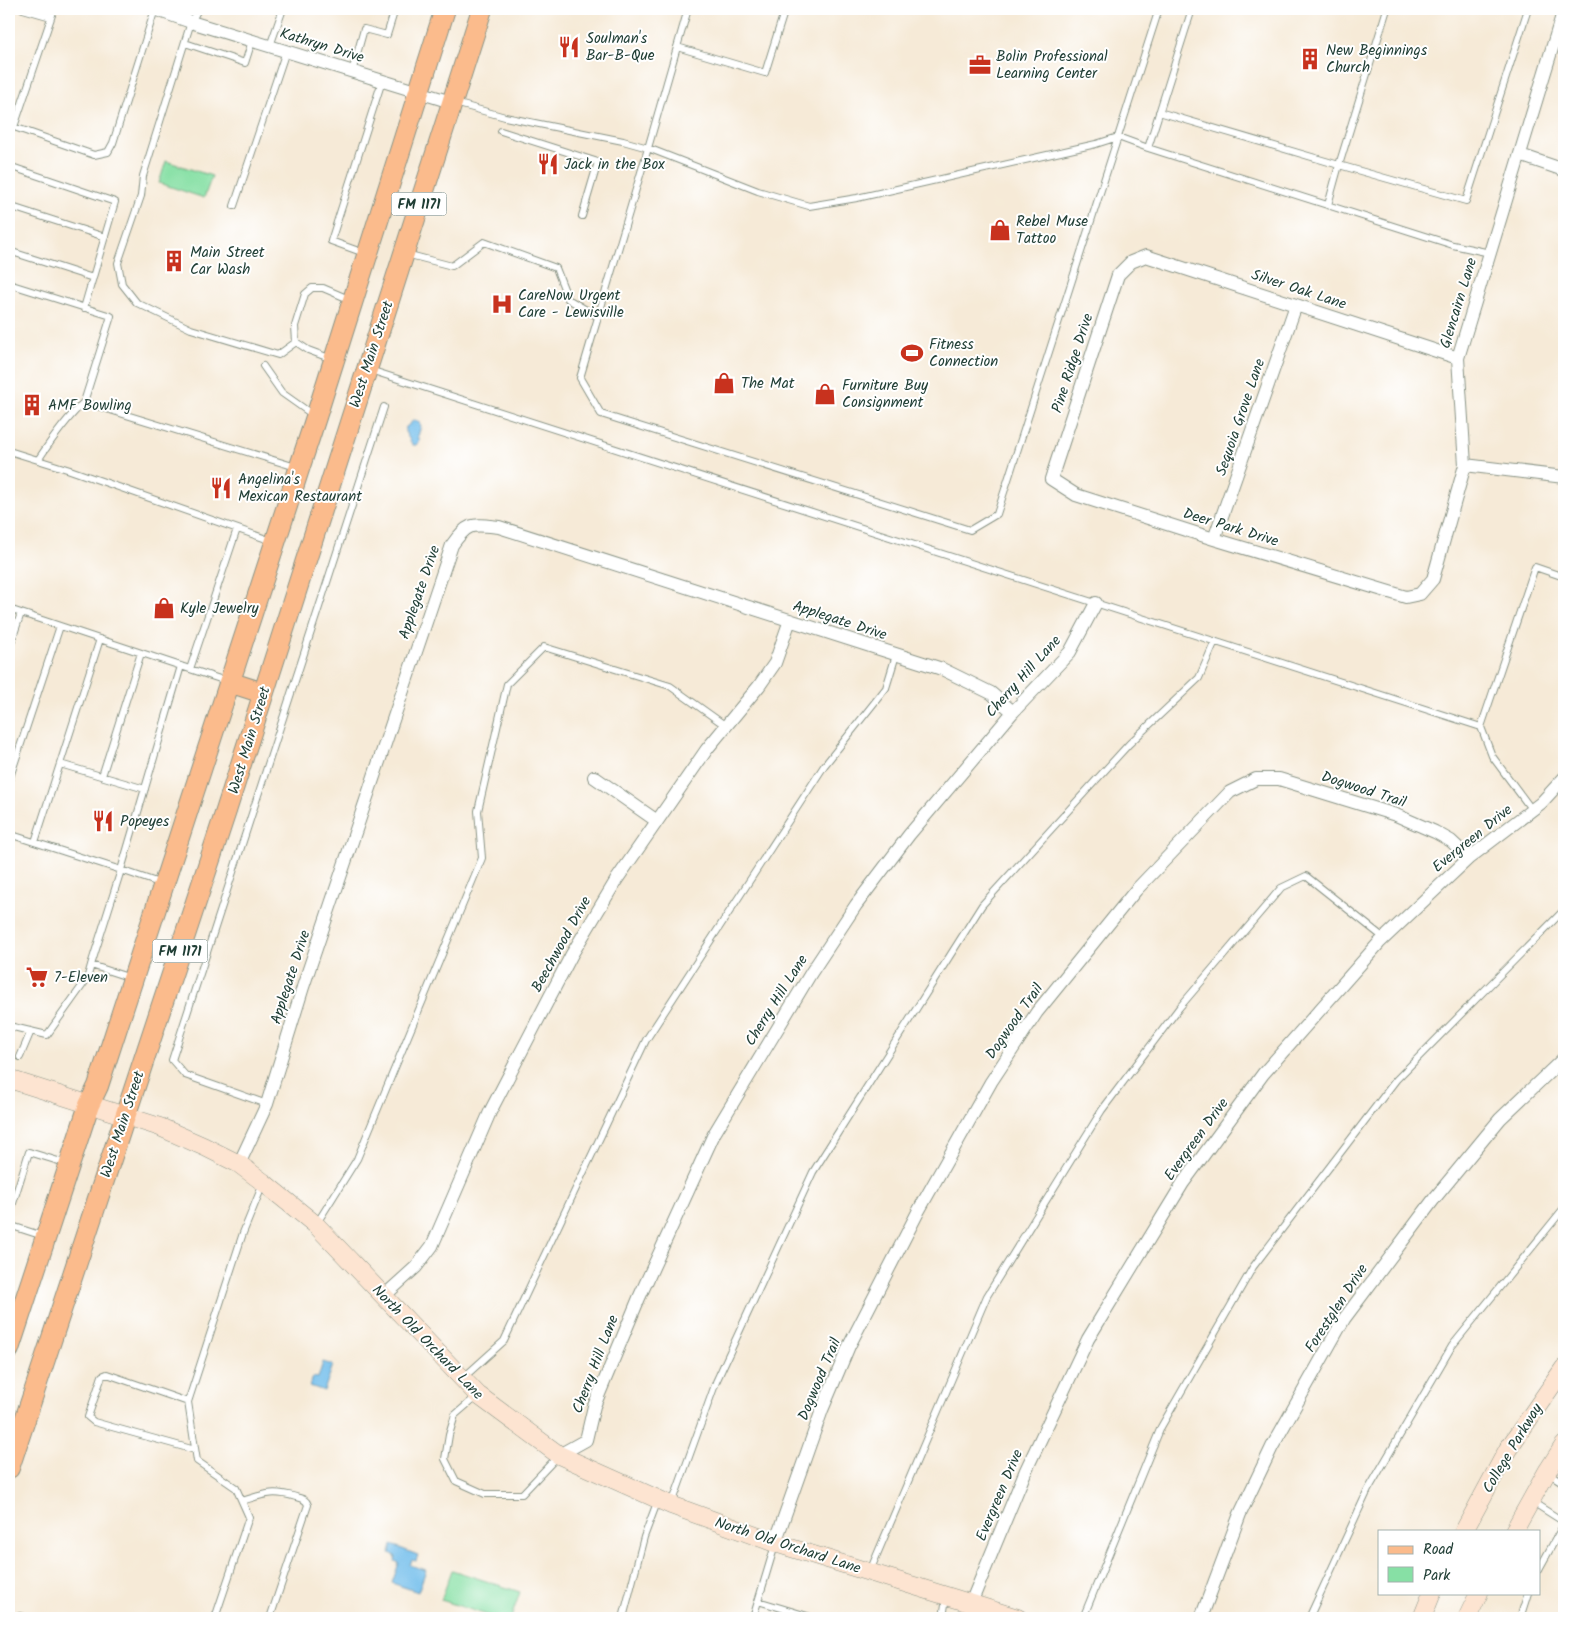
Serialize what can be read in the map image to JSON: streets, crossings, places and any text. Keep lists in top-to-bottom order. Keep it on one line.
{"streets":{"main road":["FM 1171","West Main Street"],"street":["Kathryn Drive","Silver Oak Lane","Glencairn Lane","Pine Ridge Drive","Sequoia Grove Lane","Deer Park Drive","Applegate Drive","Cherry Hill Lane","Dogwood Trail","Evergreen Drive","Beechwood Drive","Forestglen Drive","North Old Orchard Lane","College Parkway"]},"crossings":[["Kathryn Drive","FM 1171"],["Kathryn Drive","West Main Street"],["FM 1171","North Old Orchard Lane"],["Silver Oak Lane","Glencairn Lane"],["Silver Oak Lane","Pine Ridge Drive"],["Silver Oak Lane","Sequoia Grove Lane"],["Glencairn Lane","Deer Park Drive"],["West Main Street","North Old Orchard Lane"],["Pine Ridge Drive","Deer Park Drive"],["Sequoia Grove Lane","Deer Park Drive"],["Applegate Drive","Cherry Hill Lane"],["Applegate Drive","Beechwood Drive"],["Applegate Drive","North Old Orchard Lane"],["Cherry Hill Lane","North Old Orchard Lane"],["Dogwood Trail","Evergreen Drive"],["Dogwood Trail","North Old Orchard Lane"],["Evergreen Drive","North Old Orchard Lane"],["Beechwood Drive","North Old Orchard Lane"]],"places":{"restaurant":["Soulman's Bar-B-Que","Jack in the Box","Angelina's Mexican Restaurant","Popeyes"],"building":["New Beginnings Church","Main Street Car Wash","AMF Bowling"],"office":["Bolin Professional Learning Center"],"shop":["Rebel Muse Tattoo","The Mat","Furniture Buy Consignment","Kyle Jewelry"],"hospital":["CareNow Urgent Care - Lewisville"],"sports":["Fitness Connection"],"supermarket":["7-Eleven"]},"legend":["Road","Park"]}
